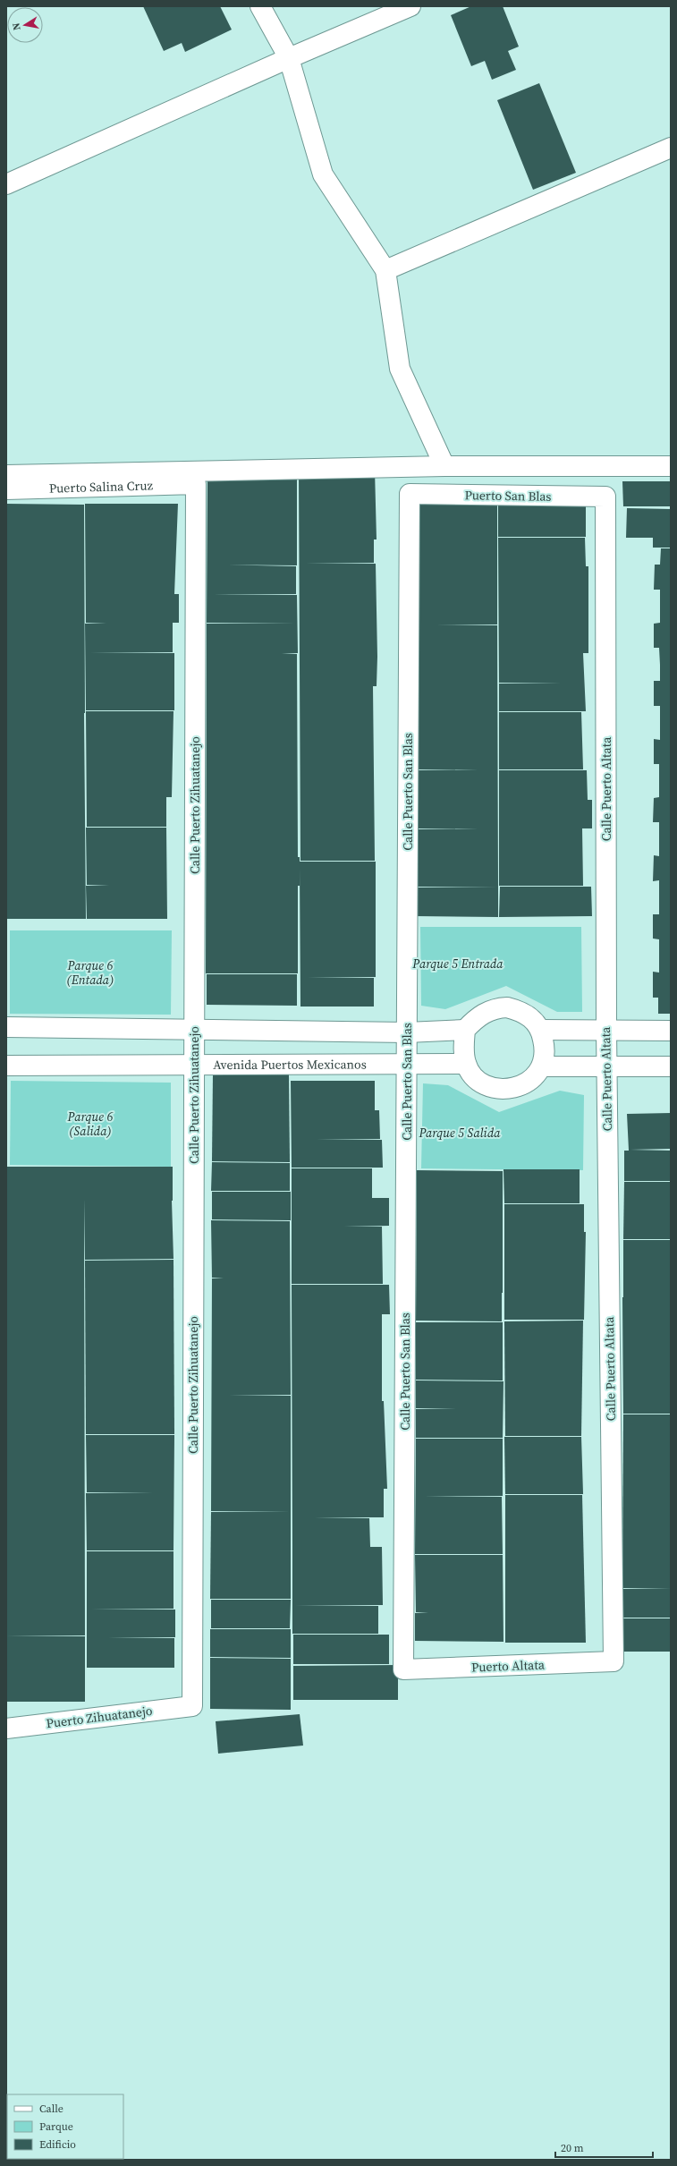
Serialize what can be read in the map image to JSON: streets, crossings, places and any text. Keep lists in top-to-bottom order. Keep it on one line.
{"streets":{"street":["Puerto Salina Cruz","Puerto San Blas","Calle Puerto Altata","Calle Puerto San Blas","Calle Puerto Zihuatanejo","Avenida Puertos Mexicanos","Puerto Altata","Puerto Zihuatanejo"]},"crossings":[["Puerto Salina Cruz","Calle Puerto Zihuatanejo"],["Puerto San Blas","Calle Puerto Altata"],["Puerto San Blas","Calle Puerto San Blas"],["Calle Puerto Altata","Puerto Altata"],["Calle Puerto San Blas","Avenida Puertos Mexicanos"],["Calle Puerto San Blas","Puerto Altata"],["Calle Puerto Zihuatanejo","Avenida Puertos Mexicanos"],["Calle Puerto Zihuatanejo","Puerto Zihuatanejo"]],"parks":["Parque 5 Entrada","Parque 6 (Entada)","Parque 6 (Salida)","Parque 5 Salida"],"legend":["Calle","Parque","Edificio"],"scale_bar":"20 m","north":"left"}
